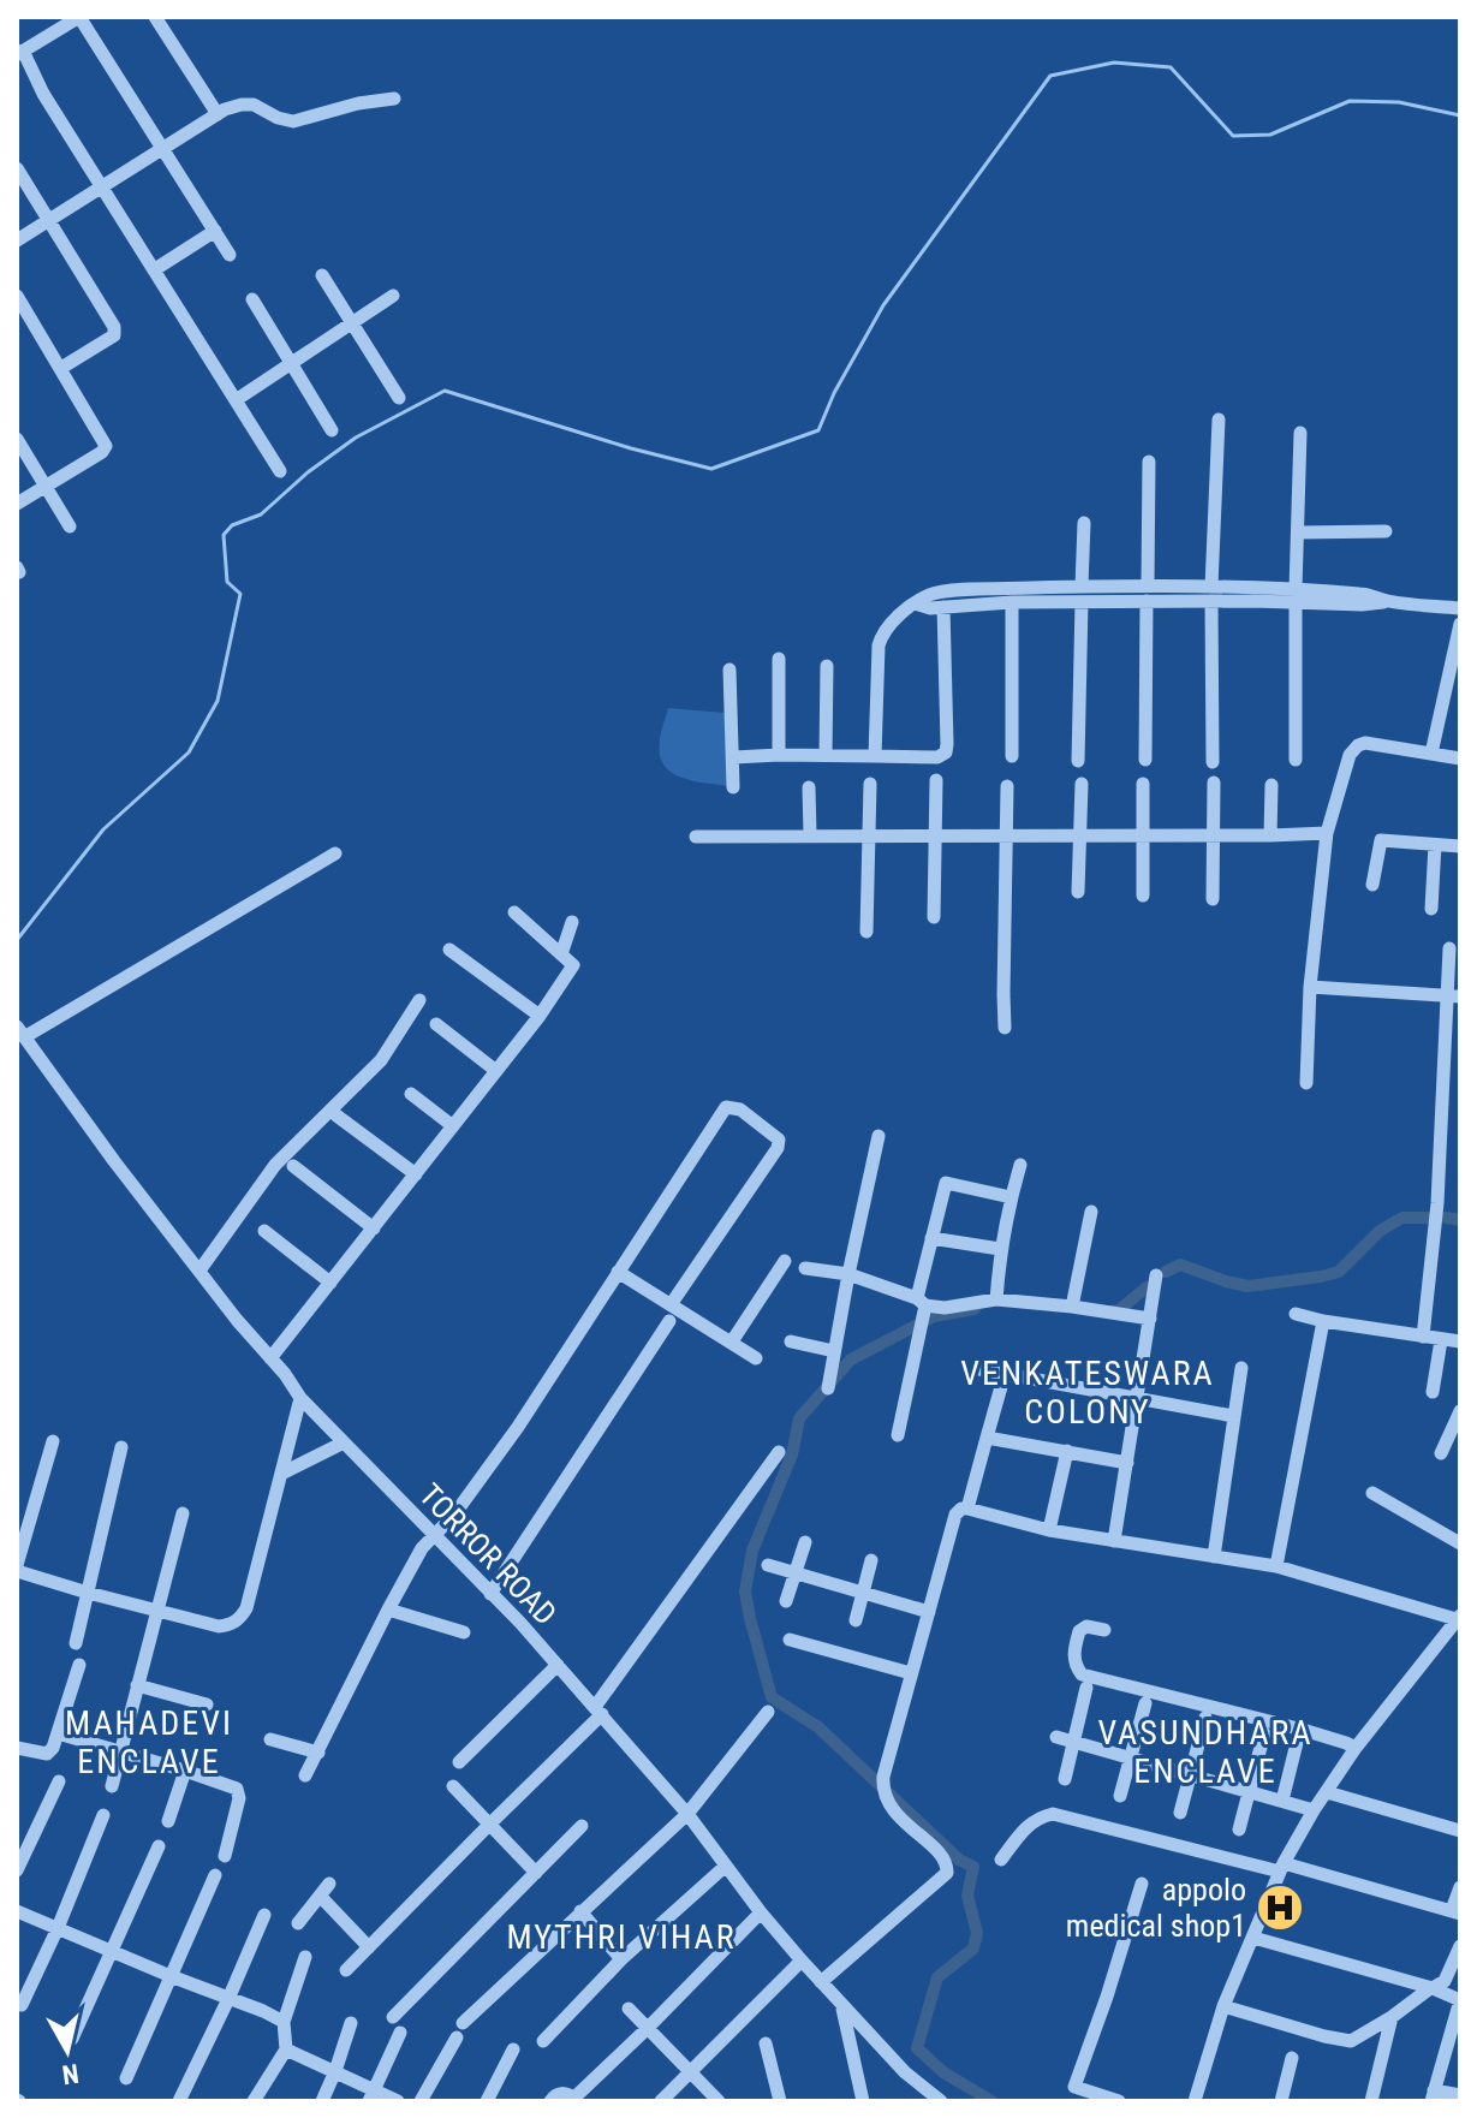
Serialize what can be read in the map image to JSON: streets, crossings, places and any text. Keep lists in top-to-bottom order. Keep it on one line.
{"streets":{"street":["TORROR ROAD"]},"districts":["VENKATESWARA COLONY","MAHADEVI ENCLAVE","VASUNDHARA ENCLAVE","MYTHRI VIHAR"],"places":{"hospital":["appolo medical shop1"]},"north":"bottom"}
